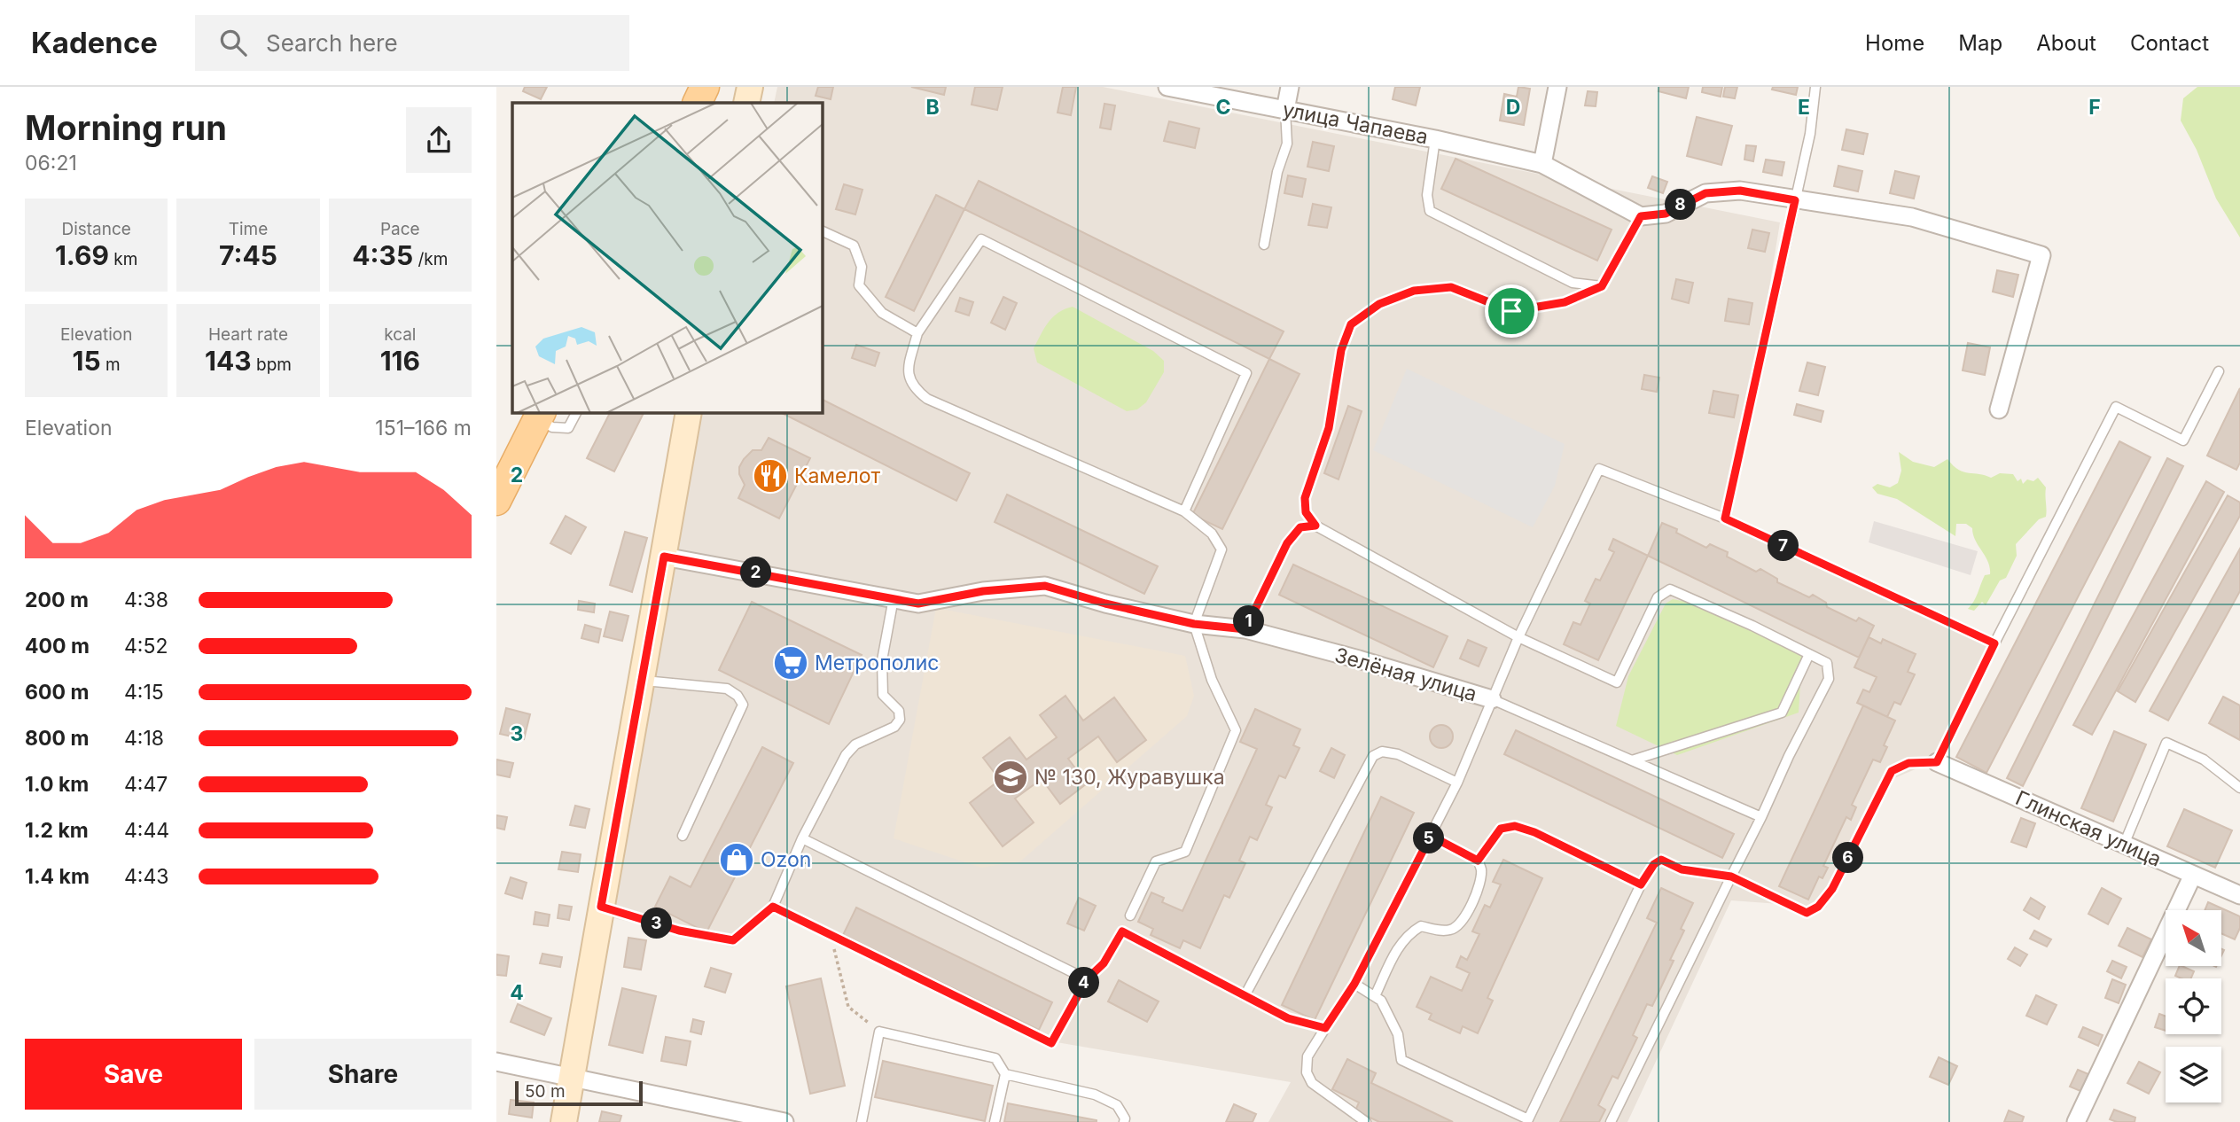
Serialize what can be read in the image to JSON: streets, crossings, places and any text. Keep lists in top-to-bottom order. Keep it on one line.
{"streets":{"street":["улица Чапаева","Зелёная улица","Глинская улица"]},"places":{"restaurant":["Камелот"],"supermarket":["Метрополис"],"school or university":["№ 130, Журавушка"],"shop":["Ozon"]},"scale_bar":"50 m","north":"top left","page":{"header":"Kadence","search":"Search here","nav":["Home","Map","About","Contact"],"heading":["Morning run","06:21"],"pins":["8","7","2","1","5","6","3","4"],"stats":[["Distance","1.69 km"],["Time","7:45"],["Pace","4:35 /km"],["Elevation","15 m"],["Heart rate","143 bpm"],["kcal","116"]],"chart":["Elevation","151–166 m"],"list":[{"name":"200 m","note":"4:38"},{"name":"400 m","note":"4:52"},{"name":"600 m","note":"4:15"},{"name":"800 m","note":"4:18"},{"name":"1.0 km","note":"4:47"},{"name":"1.2 km","note":"4:44"},{"name":"1.4 km","note":"4:43"}],"buttons":["Save","Share"],"scale":"50 m"},"grid":{"columns":["B","C","D","E","F"],"rows":["2","3","4"]}}
